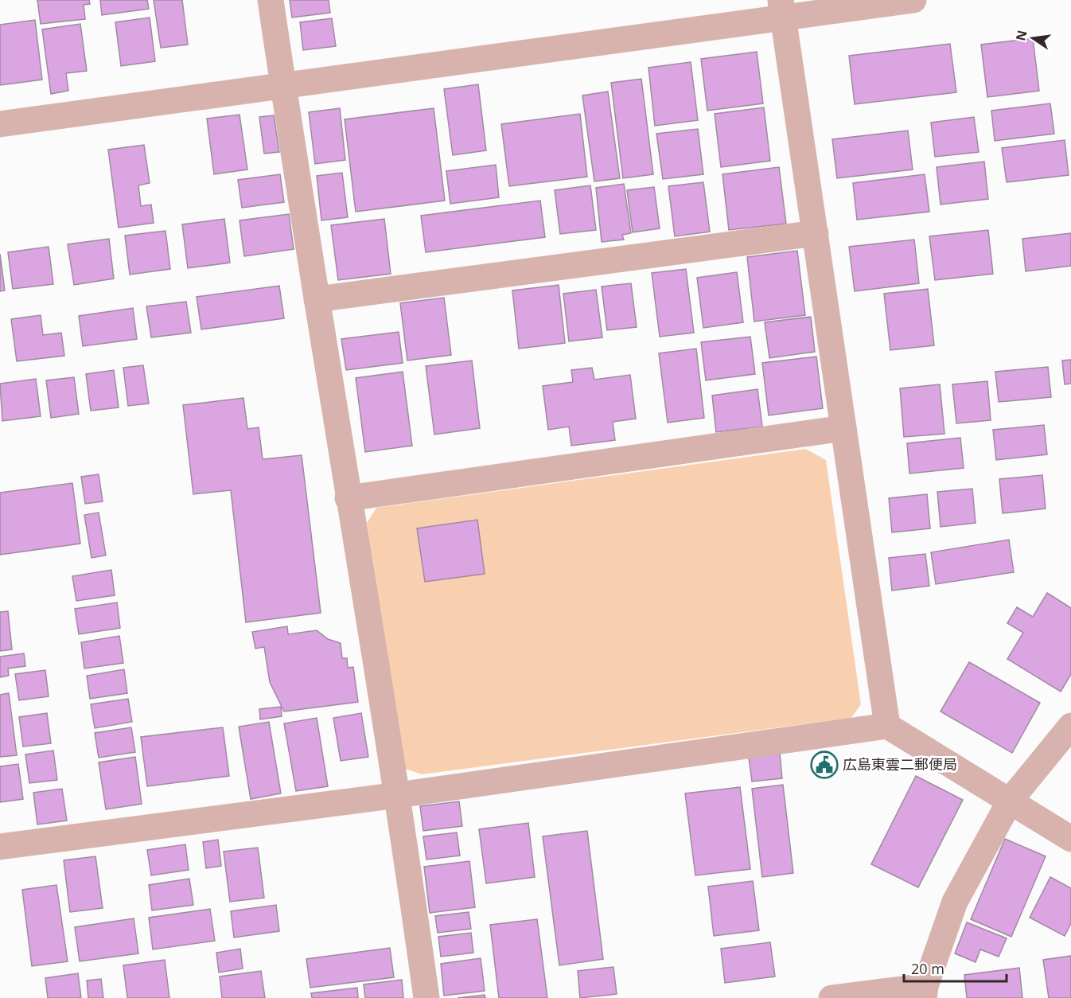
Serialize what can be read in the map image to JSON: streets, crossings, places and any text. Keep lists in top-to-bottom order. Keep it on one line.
{"places":{"public building":["広島東雲二郵便局"]},"scale_bar":"20 m","north":"left"}
